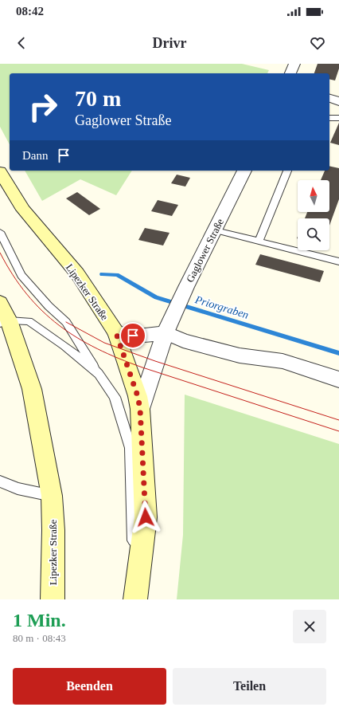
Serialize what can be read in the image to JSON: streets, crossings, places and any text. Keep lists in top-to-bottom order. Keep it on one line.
{"streets":{"main road":["Lipezker Straße"],"street":["Gaglower Straße"]},"crossings":[["Gaglower Straße","Lipezker Straße"]],"water":["Priorgraben"],"north":"top","page":{"status":"08:42","header":"Drivr","turn":["70 m","Gaglower Straße"],"then":"Dann","heading":["1 Min.","80 m · 08:43"],"buttons":["Beenden","Teilen"]}}
